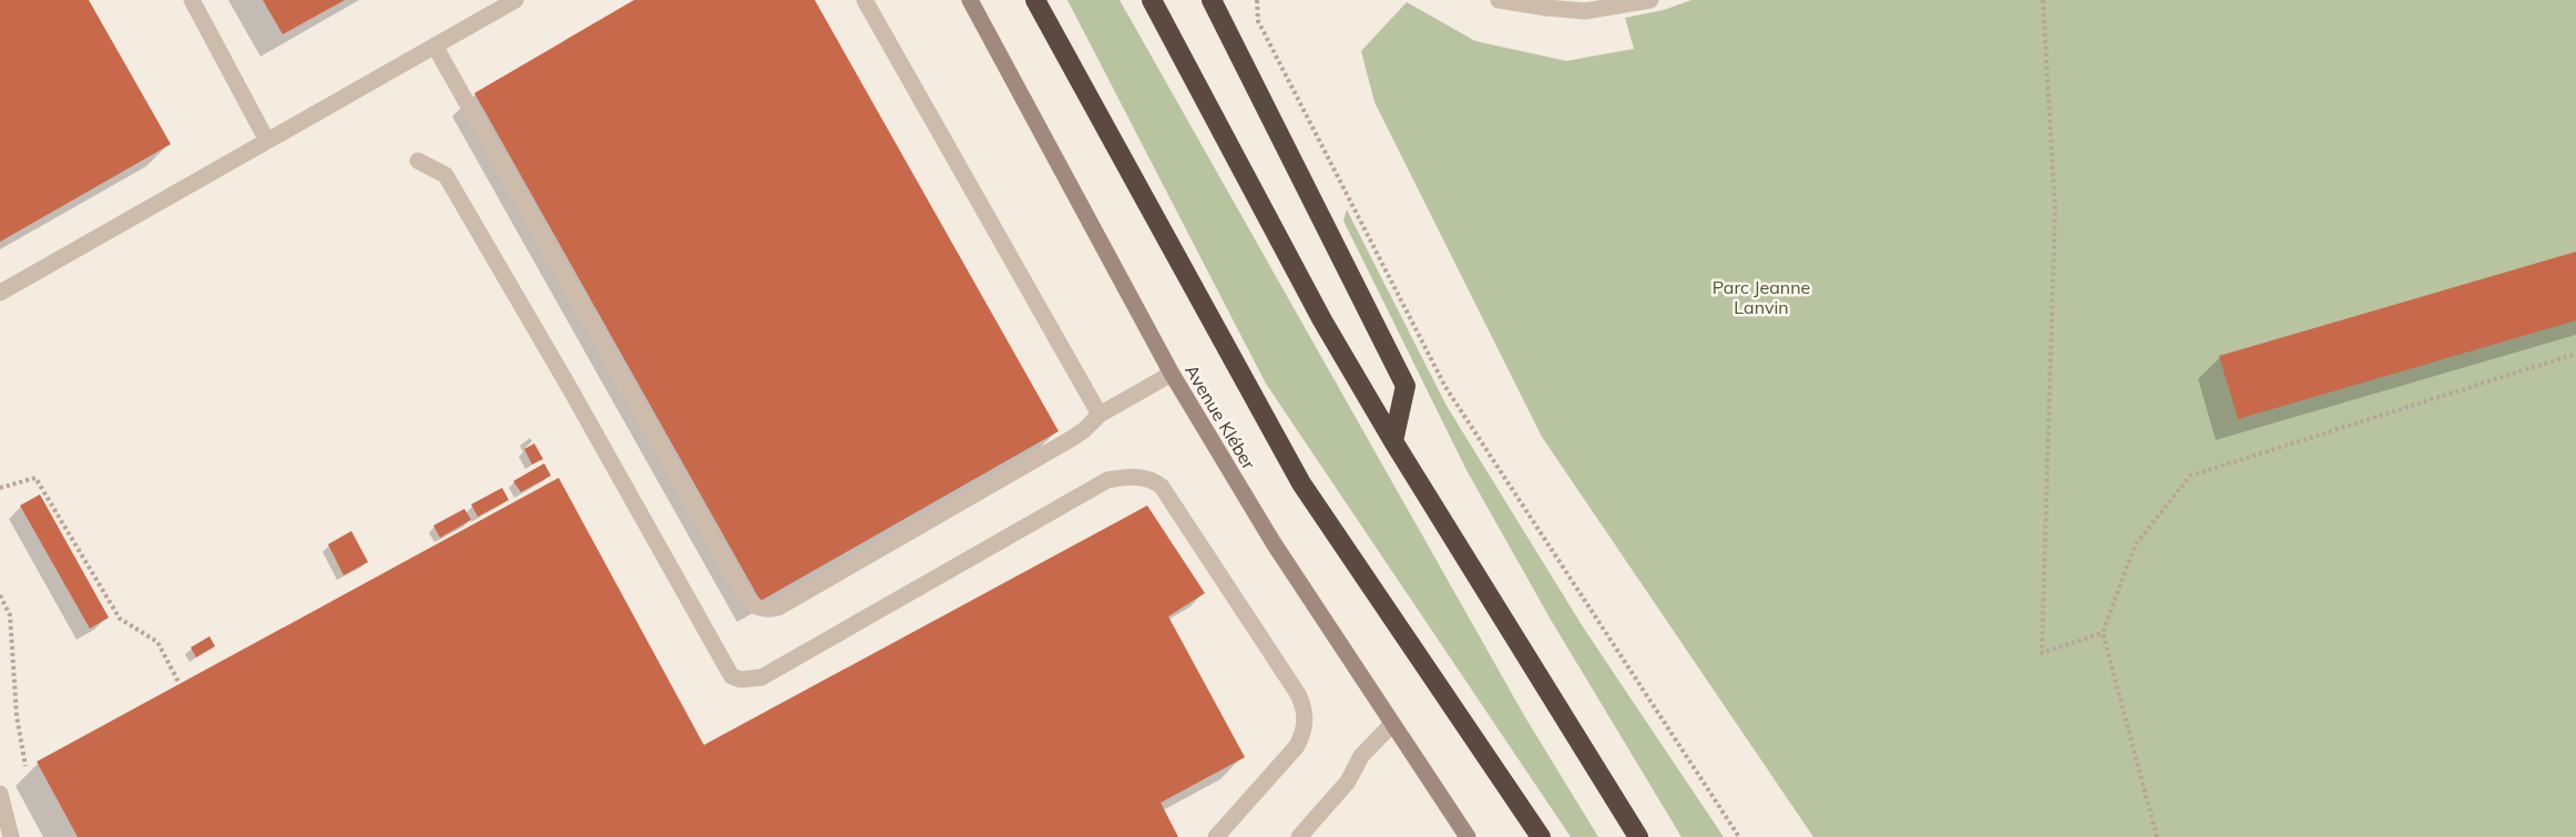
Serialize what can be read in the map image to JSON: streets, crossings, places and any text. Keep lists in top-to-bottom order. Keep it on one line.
{"streets":{"street":["Avenue Kléber"]},"parks":["Parc Jeanne Lanvin"]}
